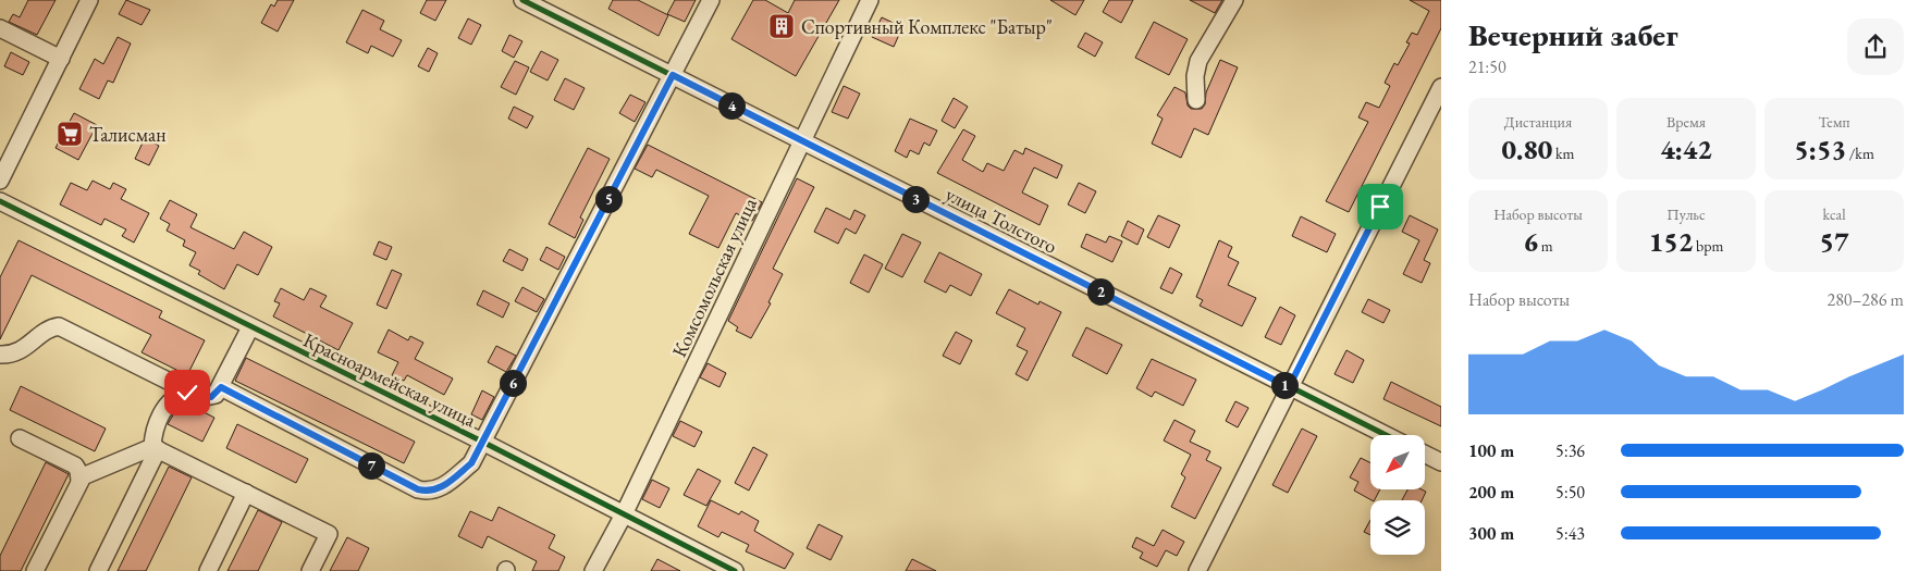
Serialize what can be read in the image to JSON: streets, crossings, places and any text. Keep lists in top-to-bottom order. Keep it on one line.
{"streets":{"street":["улица Толстого","Комсомольская улица","Красноармейская улица"]},"crossings":[["улица Толстого","Комсомольская улица"],["Комсомольская улица","Красноармейская улица"]],"places":{"building":["Спортивный Комплекс \"Батыр\""],"supermarket":["Талисман"]},"north":"bottom left","page":{"heading":["Вечерний забег","21:50"],"pins":["4","3","5","2","6","1","7"],"stats":[["Дистанция","0.80 km"],["Время","4:42"],["Темп","5:53 /km"],["Набор высоты","6 m"],["Пульс","152 bpm"],["kcal","57"]],"chart":["Набор высоты","280–286 m"],"list":[{"name":"100 m","note":"5:36"},{"name":"200 m","note":"5:50"},{"name":"300 m","note":"5:43"}]}}
